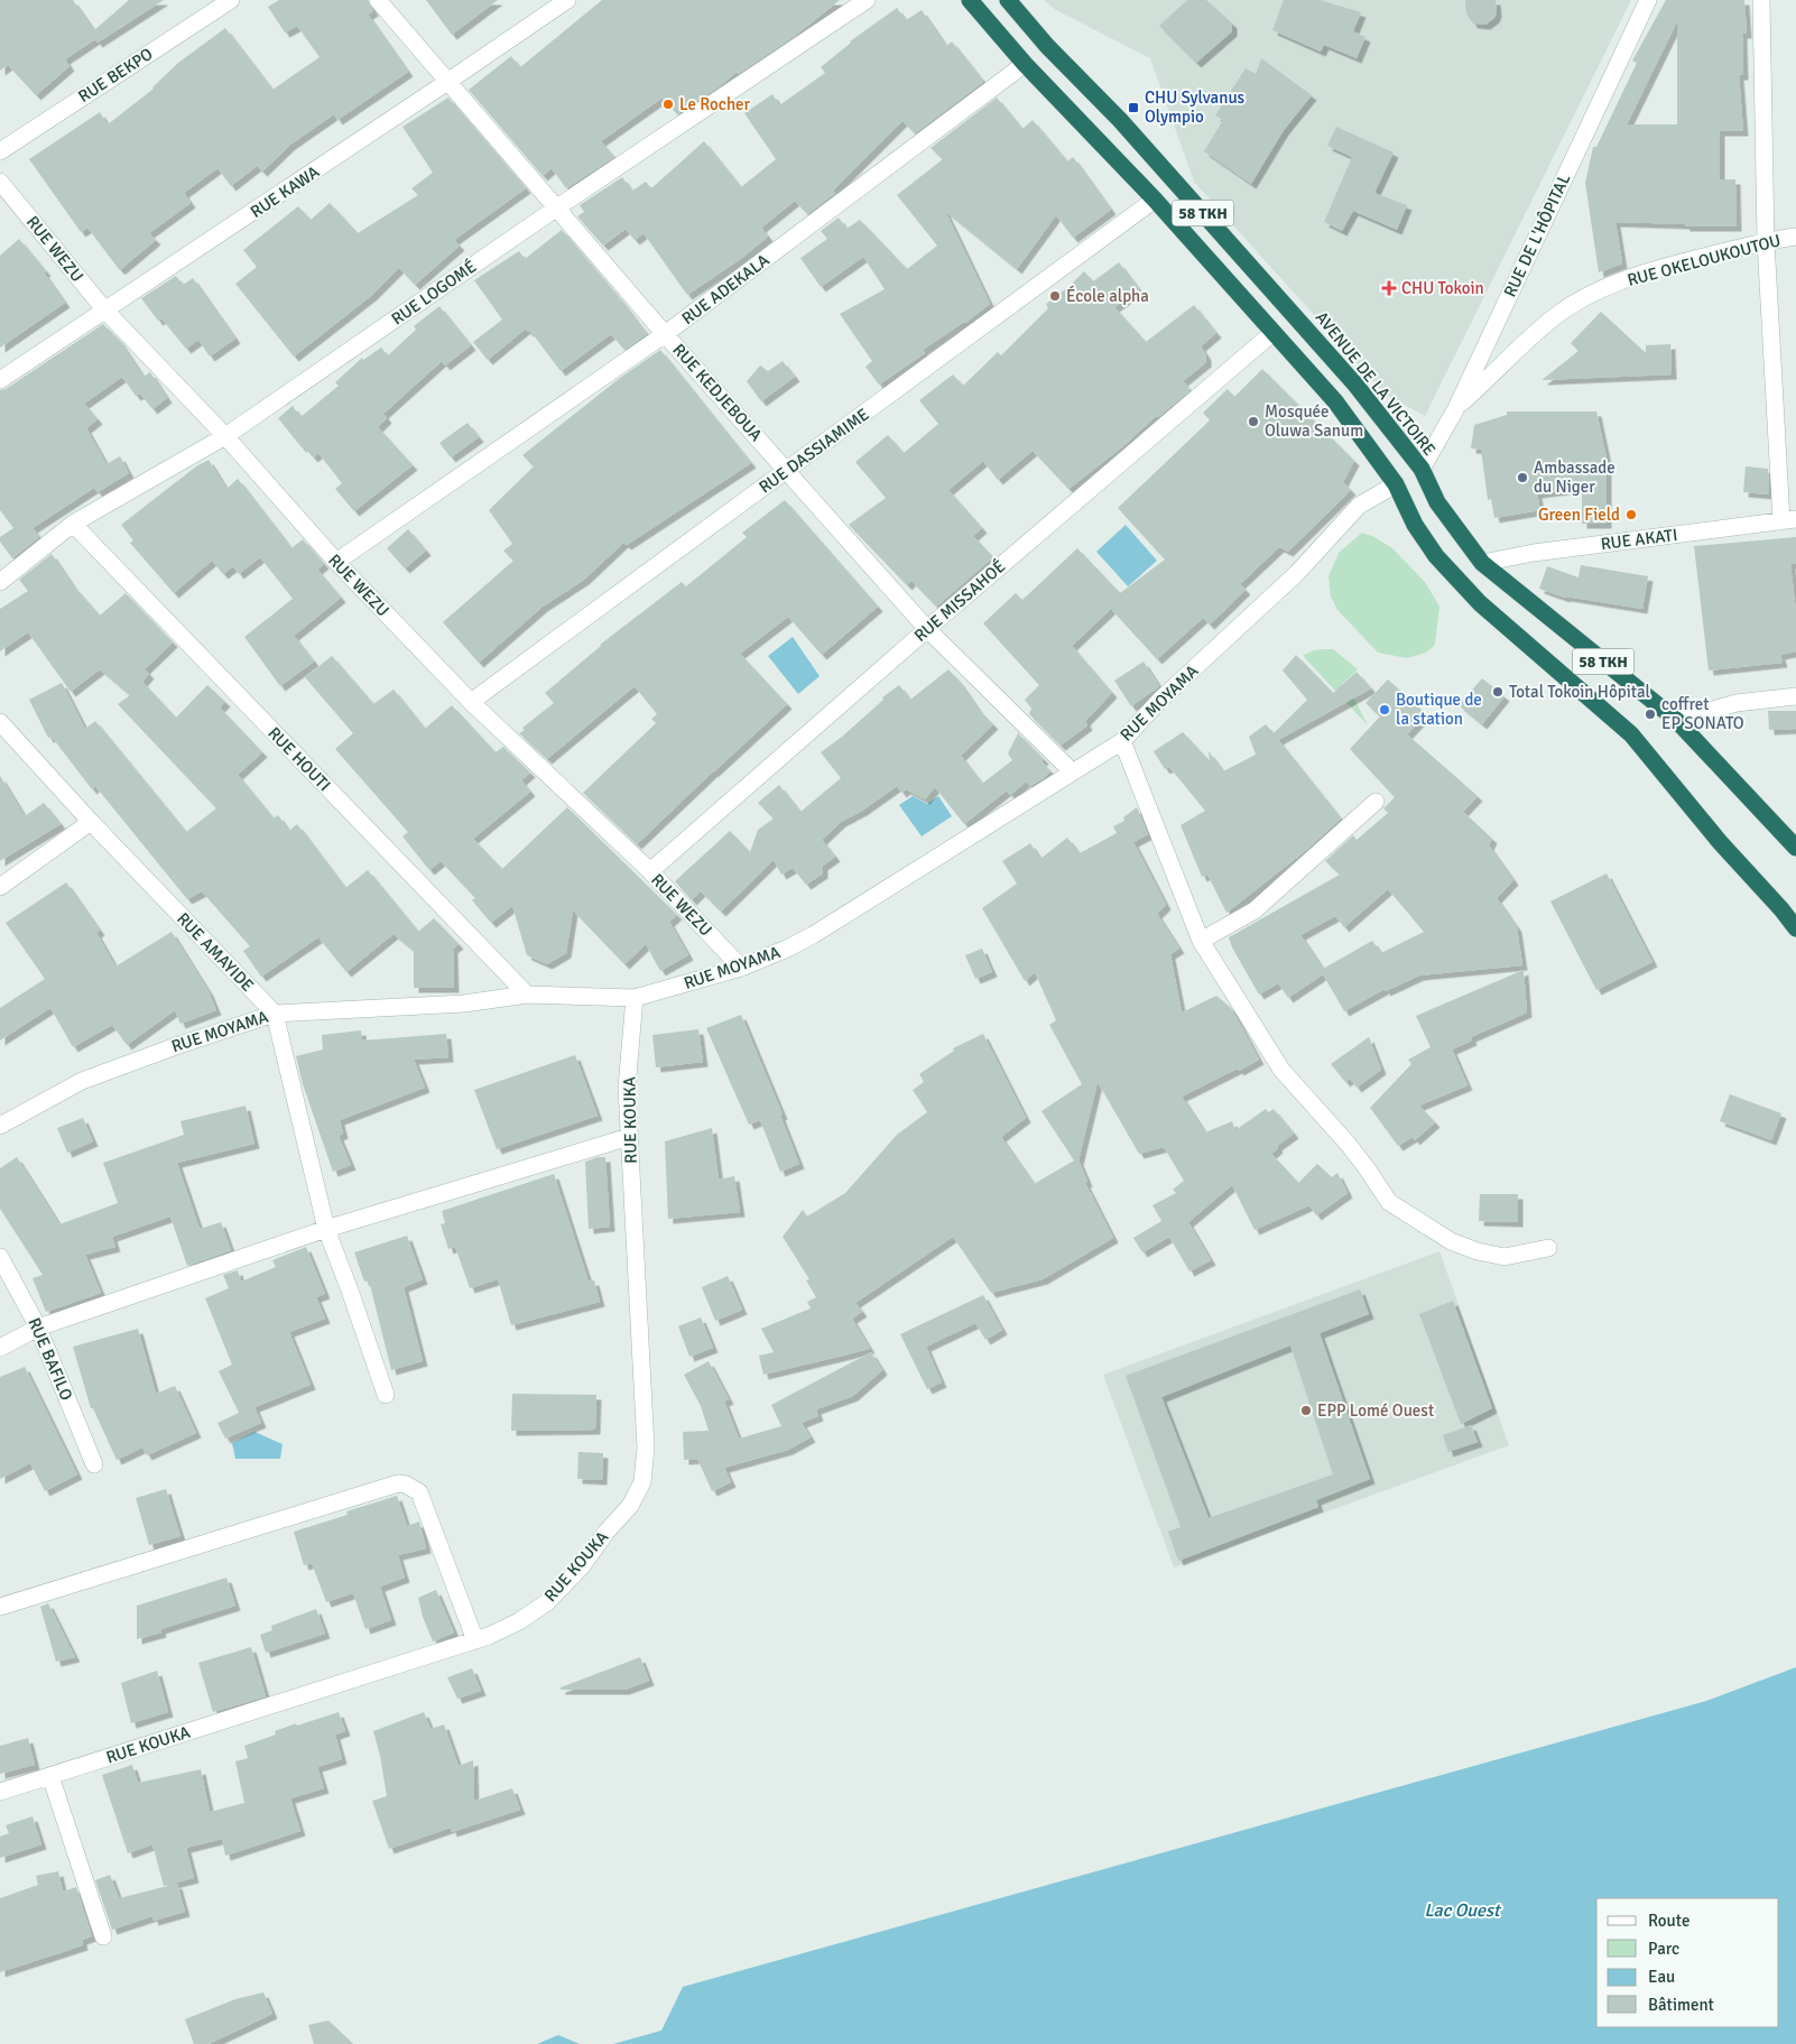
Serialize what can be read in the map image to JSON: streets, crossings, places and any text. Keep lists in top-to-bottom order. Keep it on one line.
{"streets":{"highway":["58 TKH","AVENUE DE LA VICTOIRE"],"street":["RUE BEKPO","RUE KAWA","RUE DE L'HÔPITAL","RUE WEZU","RUE OKELOUKOUTOU","RUE ADEKALA","RUE LOGOMÉ","RUE KEDJEBOUA","RUE DASSIAMIME","RUE AKATI","RUE MISSAHOÉ","RUE MOYAMA","RUE HOUTI","RUE AMAYIDE","RUE KOUKA","RUE BAFILO"]},"crossings":[["RUE KAWA","RUE WEZU"],["RUE KAWA","RUE KEDJEBOUA"],["58 TKH","RUE ADEKALA"],["58 TKH","RUE DASSIAMIME"],["58 TKH","RUE MISSAHOÉ"],["58 TKH","RUE MOYAMA"],["RUE DE L'HÔPITAL","RUE OKELOUKOUTOU"],["RUE DE L'HÔPITAL","AVENUE DE LA VICTOIRE"],["RUE WEZU","RUE ADEKALA"],["RUE WEZU","RUE LOGOMÉ"],["RUE WEZU","RUE DASSIAMIME"],["RUE WEZU","RUE MISSAHOÉ"],["RUE WEZU","RUE MOYAMA"],["RUE ADEKALA","RUE KEDJEBOUA"],["RUE LOGOMÉ","RUE KEDJEBOUA"],["RUE LOGOMÉ","RUE HOUTI"],["AVENUE DE LA VICTOIRE","RUE AKATI"],["RUE KEDJEBOUA","RUE DASSIAMIME"],["RUE KEDJEBOUA","RUE MISSAHOÉ"],["RUE KEDJEBOUA","RUE MOYAMA"],["RUE MOYAMA","RUE HOUTI"],["RUE MOYAMA","RUE AMAYIDE"],["RUE MOYAMA","RUE KOUKA"]],"water":["Lac Ouest"],"places":{"other":["Le Rocher","École alpha","Mosquée Oluwa Sanum","Ambassade du Niger","Green Field","Total Tokoin Hôpital","Boutique de la station","coffret EP SONATO","EPP Lomé Ouest"],"transit":["CHU Sylvanus Olympio"],"health":["CHU Tokoin"]},"legend":["Route","Parc","Eau","Bâtiment"]}
